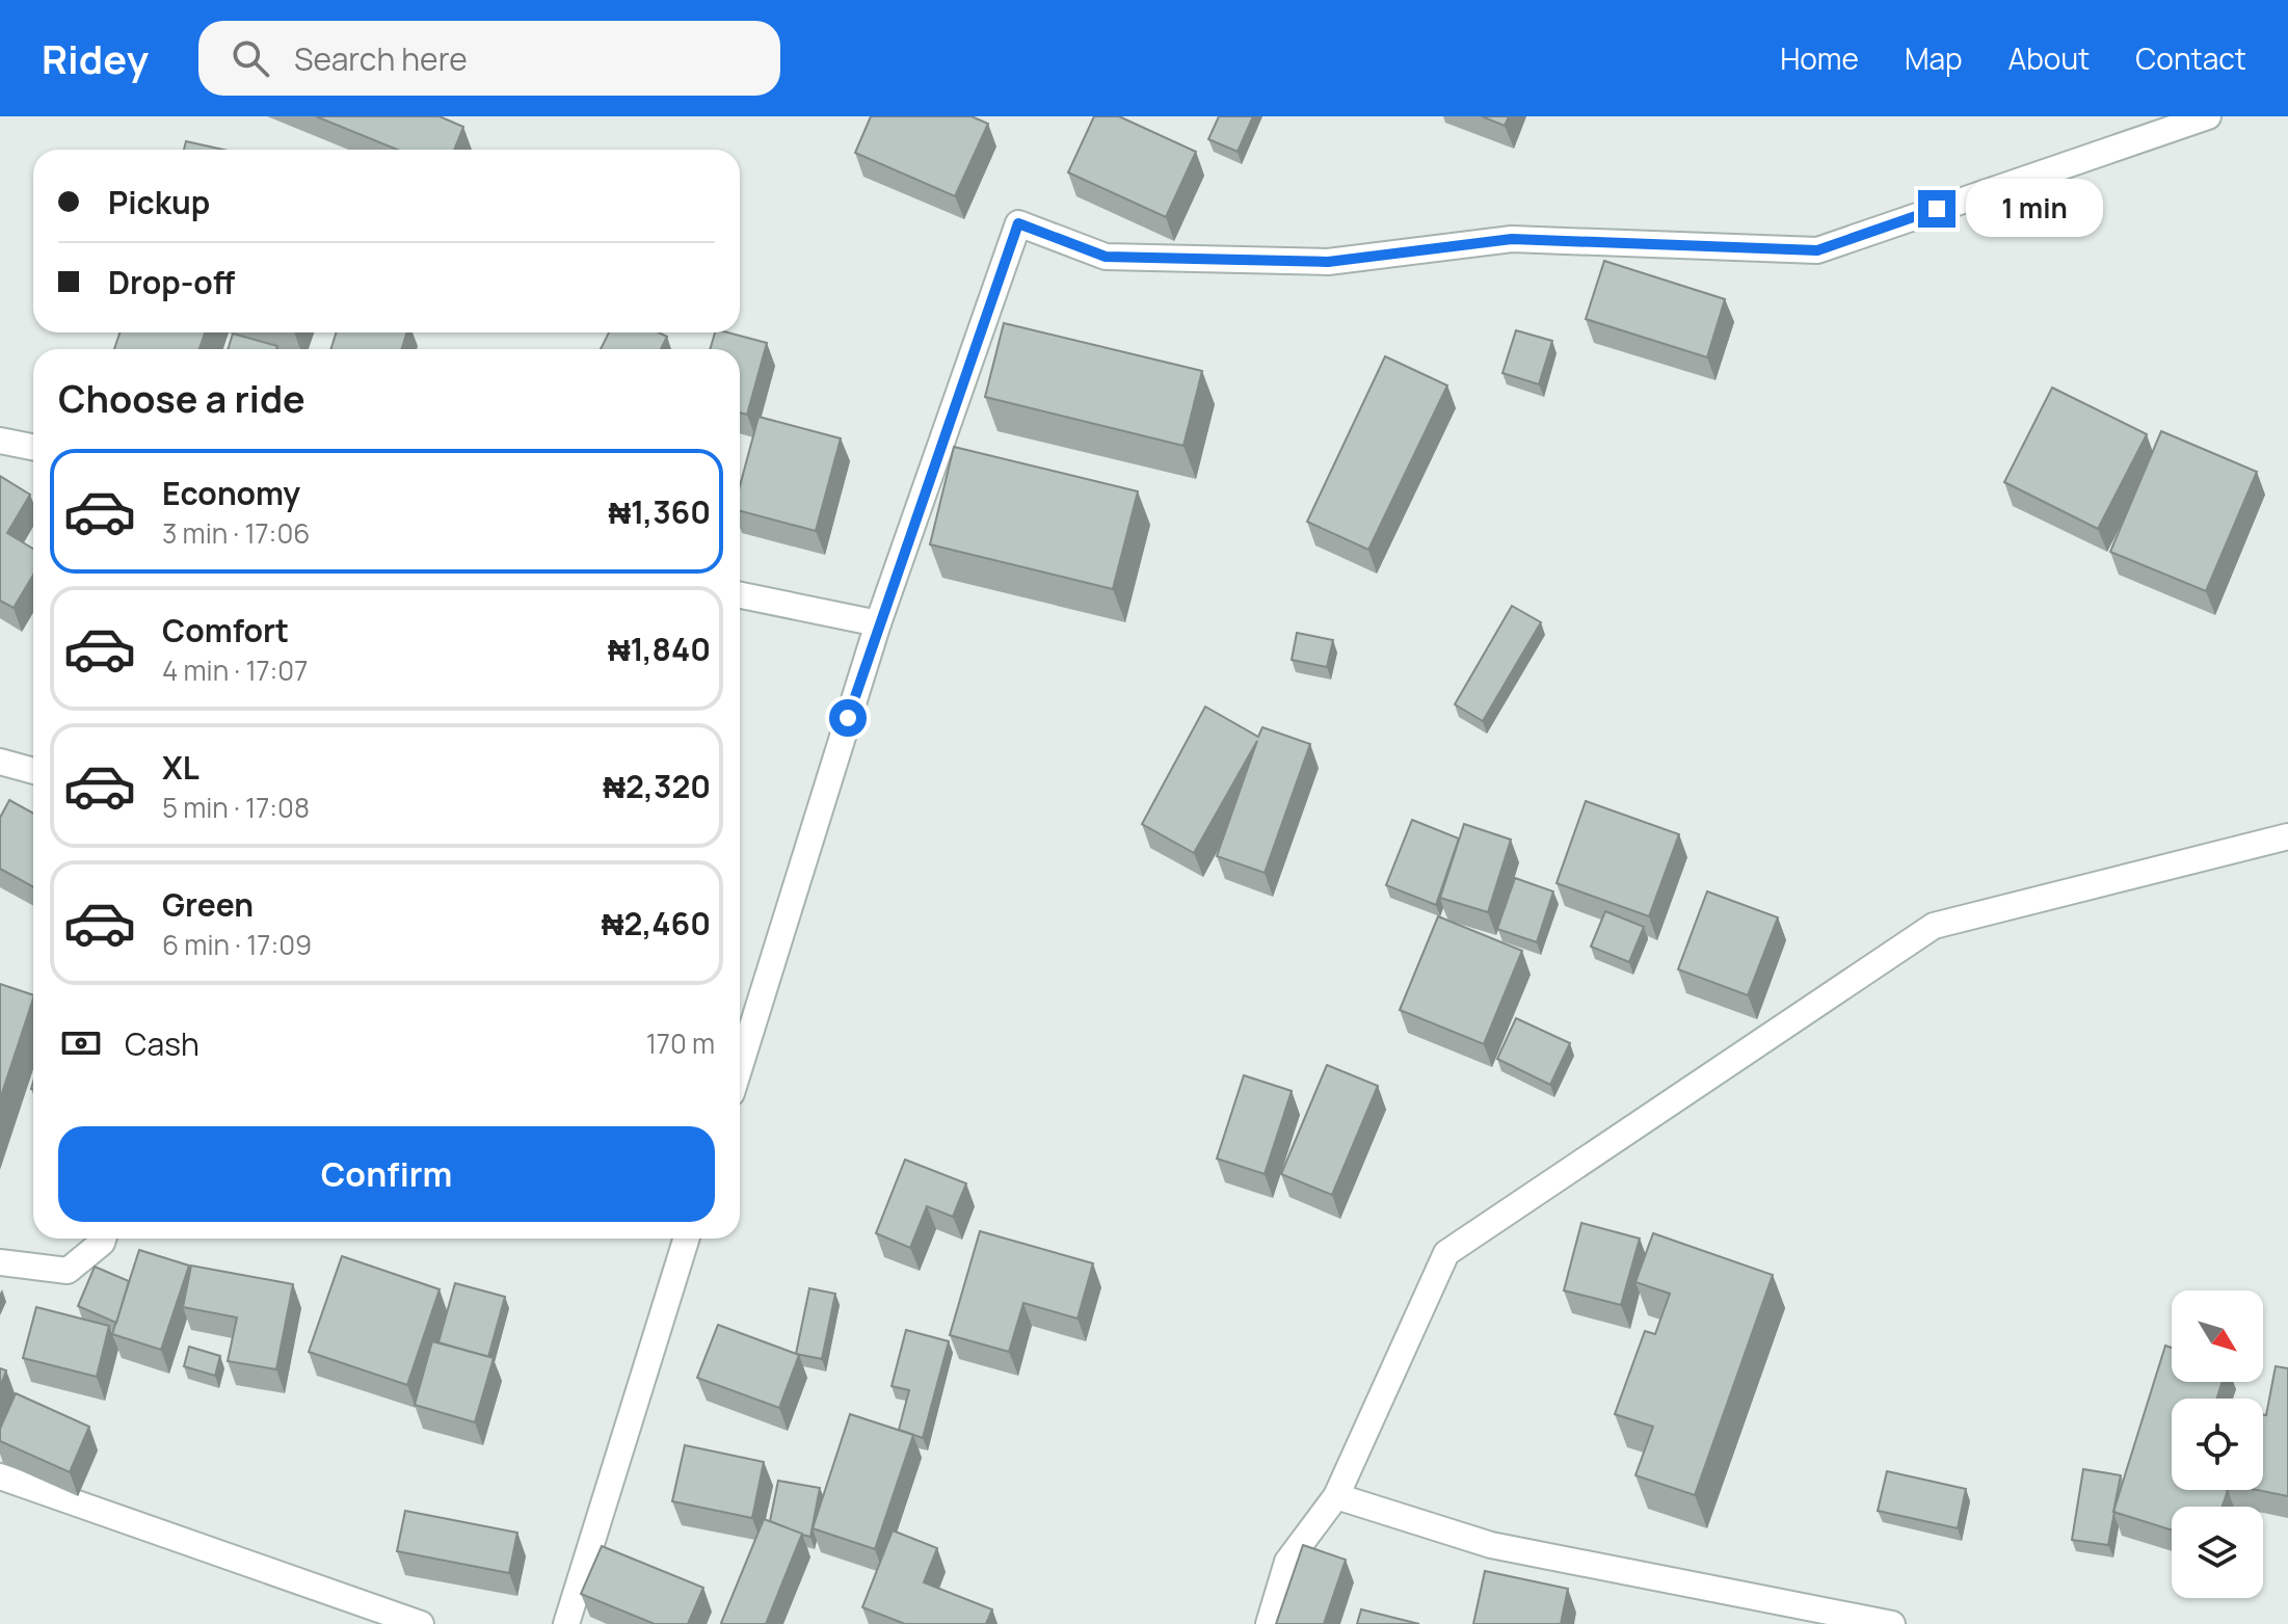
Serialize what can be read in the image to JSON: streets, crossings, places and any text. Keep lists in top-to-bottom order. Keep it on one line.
{"north":"bottom right","page":{"header":"Ridey","search":"Search here","nav":["Home","Map","About","Contact"],"banner":["Pickup","Drop-off"],"bubble":"1 min","heading":"Choose a ride","list":[{"name":"Economy","note":"3 min · 17:06","value":"₦1,360"},{"name":"Comfort","note":"4 min · 17:07","value":"₦1,840"},{"name":"XL","note":"5 min · 17:08","value":"₦2,320"},{"name":"Green","note":"6 min · 17:09","value":"₦2,460"}],"pay":["Cash","170 m"],"buttons":"Confirm"}}
